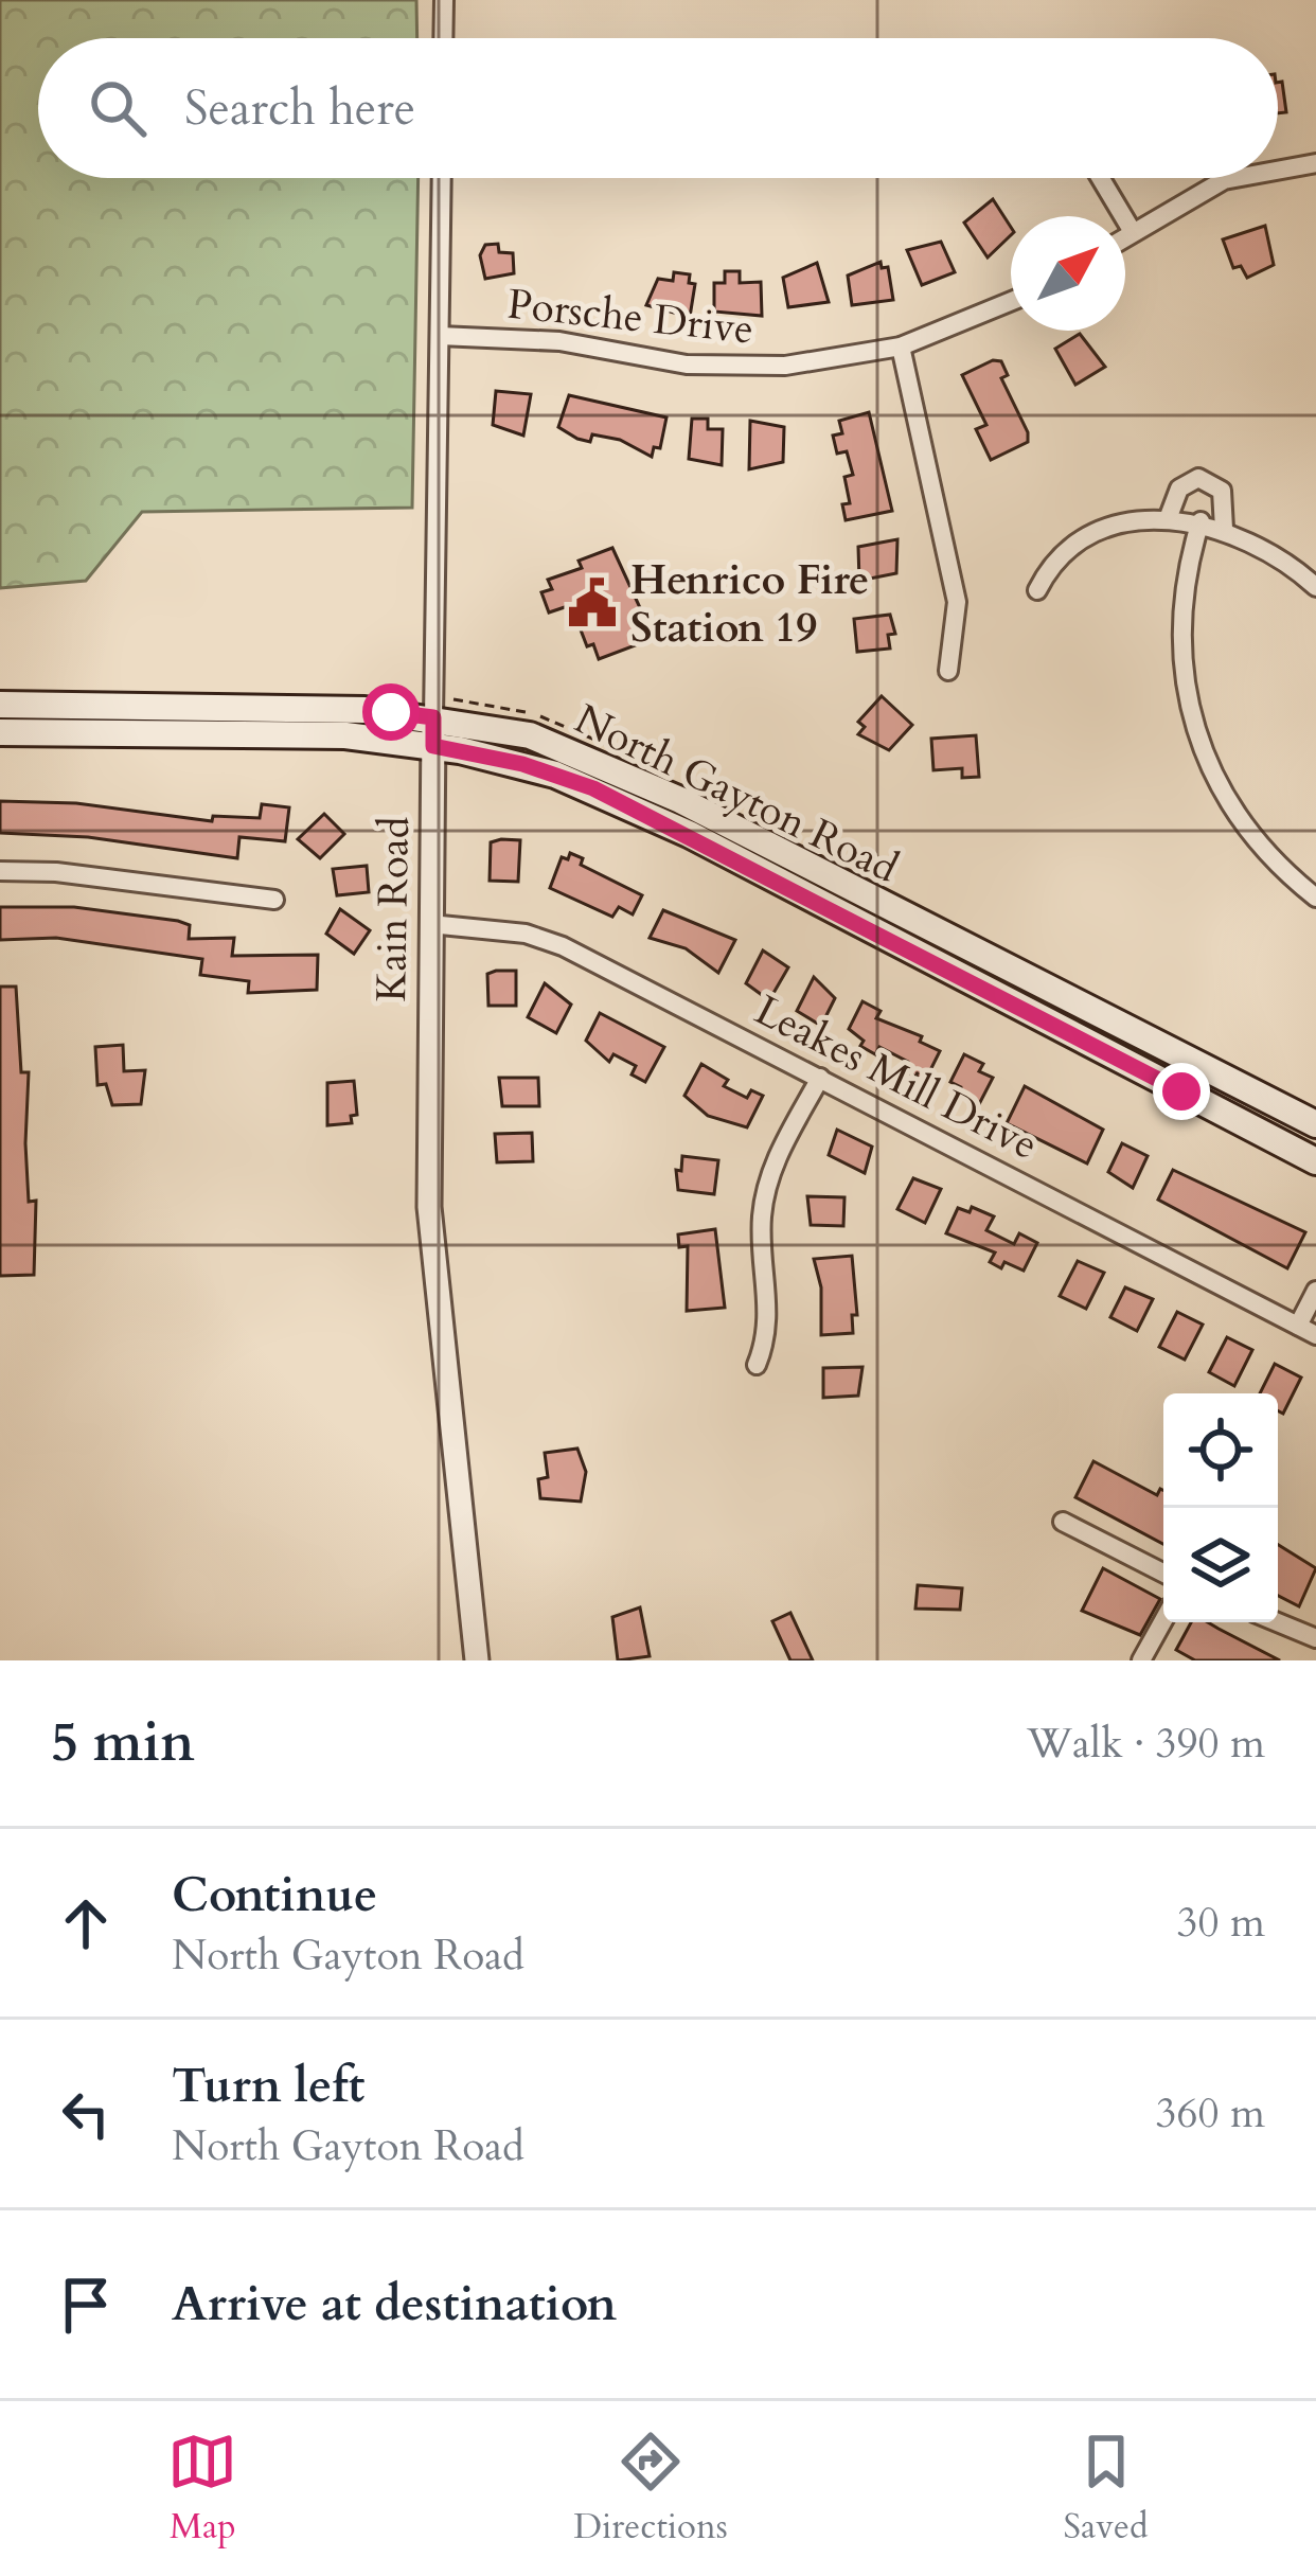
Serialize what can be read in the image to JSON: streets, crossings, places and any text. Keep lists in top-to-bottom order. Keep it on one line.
{"streets":{"main road":["North Gayton Road"],"street":["Porsche Drive","Kain Road","Leakes Mill Drive"]},"crossings":[["Porsche Drive","Kain Road"],["North Gayton Road","Kain Road"],["Kain Road","Leakes Mill Drive"]],"places":{"public building":["Henrico Fire Station 19"]},"north":"top right","page":{"search":"Search here","heading":["5 min","Walk · 390 m"],"list":[["Continue","North Gayton Road","30 m"],["Turn left","North Gayton Road","360 m"],"Arrive at destination"],"nav":["Map","Directions","Saved"]}}
